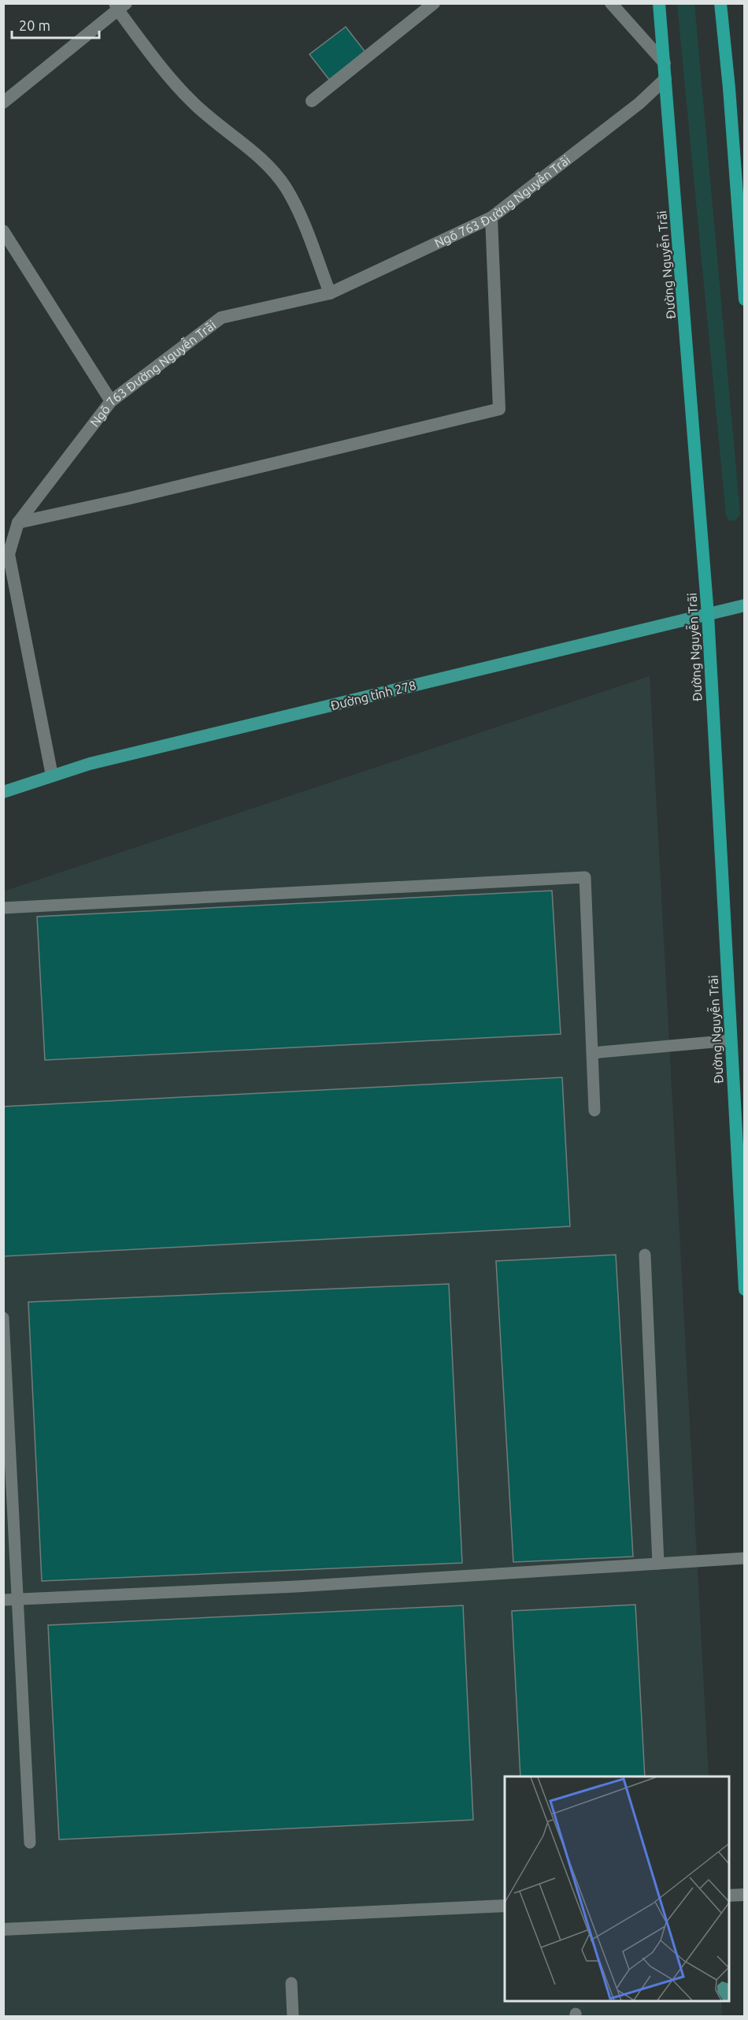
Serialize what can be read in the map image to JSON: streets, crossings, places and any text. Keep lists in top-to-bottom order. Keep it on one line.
{"streets":{"highway":["Đường Nguyễn Trãi"],"main road":["Đường tỉnh 278"],"street":["Ngõ 763 Đường Nguyễn Trãi"]},"crossings":[["Ngõ 763 Đường Nguyễn Trãi","Đường Nguyễn Trãi"],["Ngõ 763 Đường Nguyễn Trãi","Đường tỉnh 278"],["Đường Nguyễn Trãi","Đường tỉnh 278"]],"scale_bar":"20 m"}
